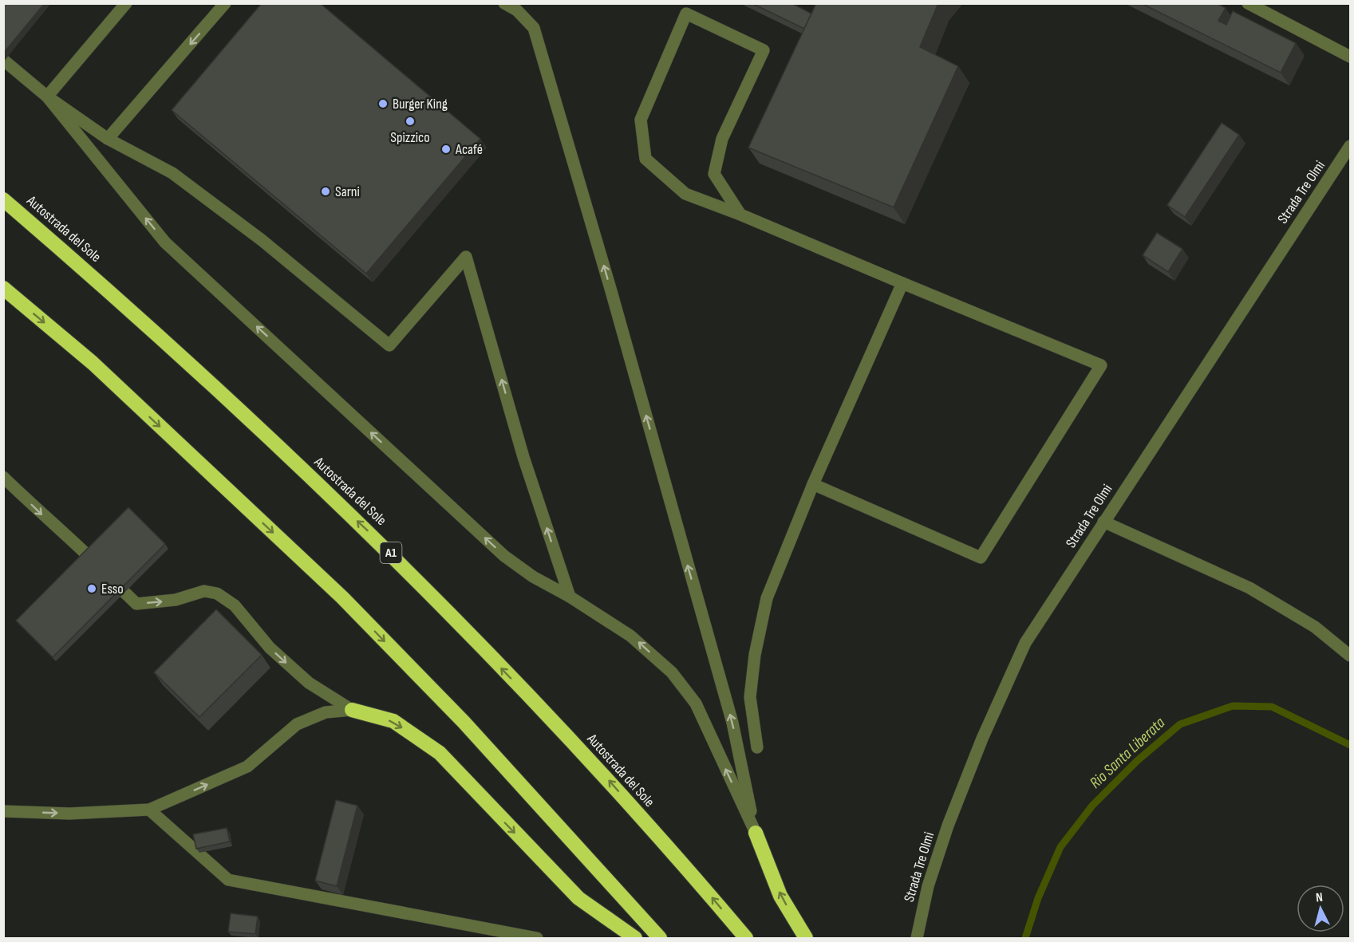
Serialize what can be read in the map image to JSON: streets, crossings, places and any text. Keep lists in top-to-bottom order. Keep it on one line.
{"streets":{"highway":["Autostrada del Sole","A1"],"street":["Strada Tre Olmi"]},"water":["Rio Santa Liberata"],"places":["Burger King","Spizzico","Acafé","Sarni","Esso"],"north":"top"}
